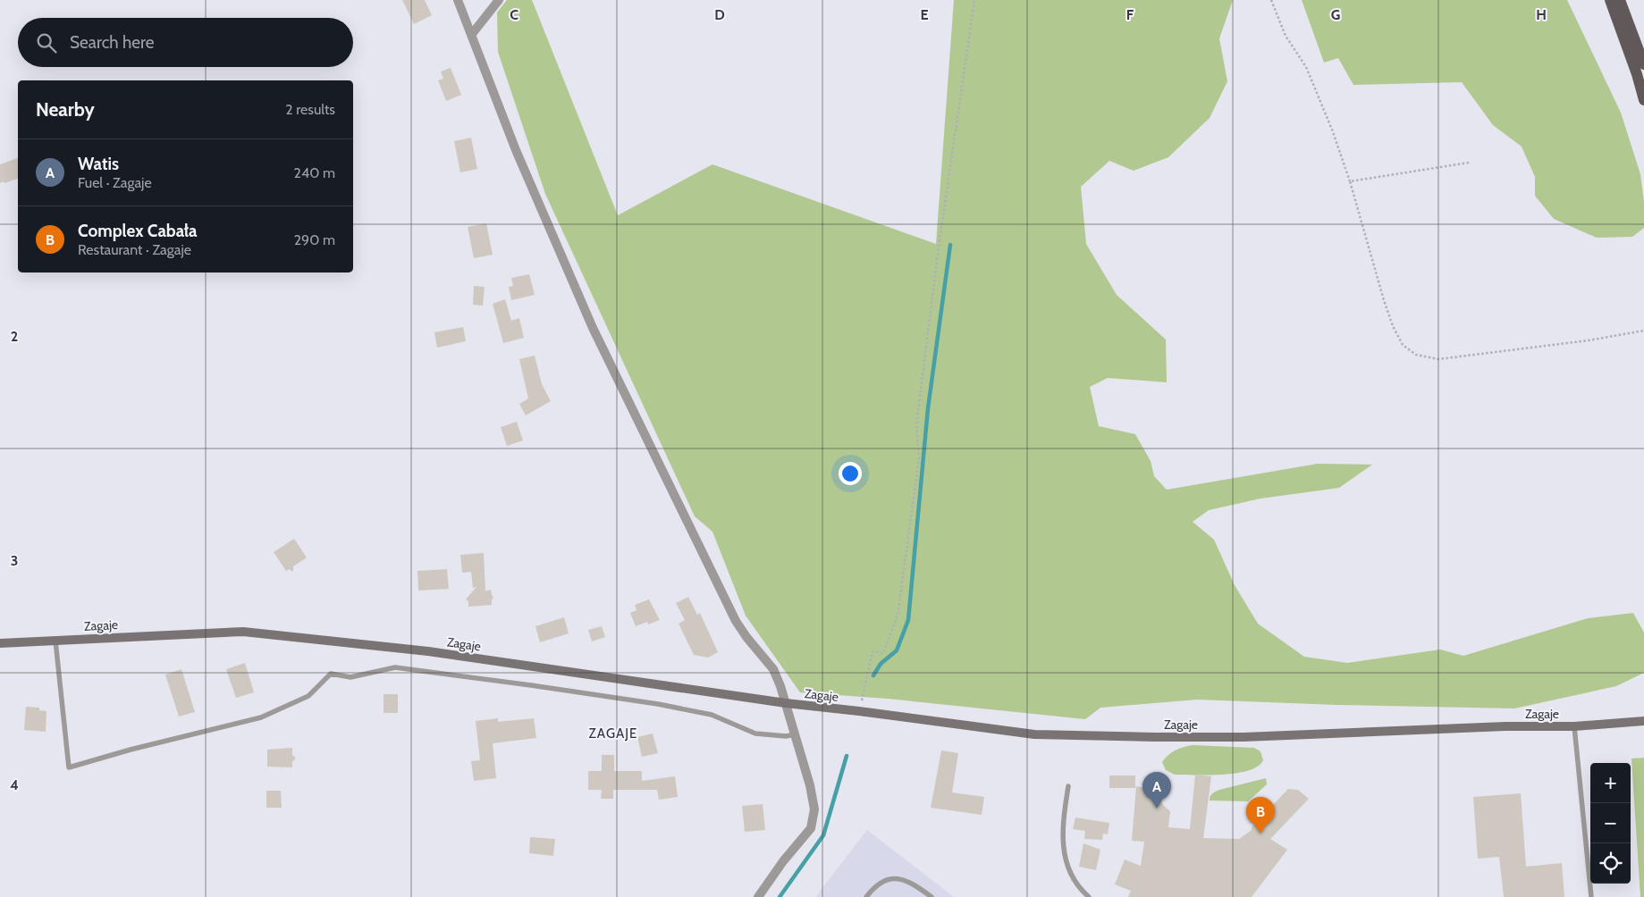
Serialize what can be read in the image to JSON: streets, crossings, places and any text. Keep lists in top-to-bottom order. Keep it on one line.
{"streets":{"main road":["Zagaje"]},"districts":["ZAGAJE"],"page":{"search":"Search here","heading":["Nearby","2 results"],"list":[{"mark":"A","name":"Watis","note":"Fuel · Zagaje","value":"240 m"},{"mark":"B","name":"Complex Cabała","note":"Restaurant · Zagaje","value":"290 m"}],"map_buttons":["+","−"],"pins":["A","B"]},"grid":{"columns":["C","D","E","F","G","H"],"rows":["2","3","4"]}}
